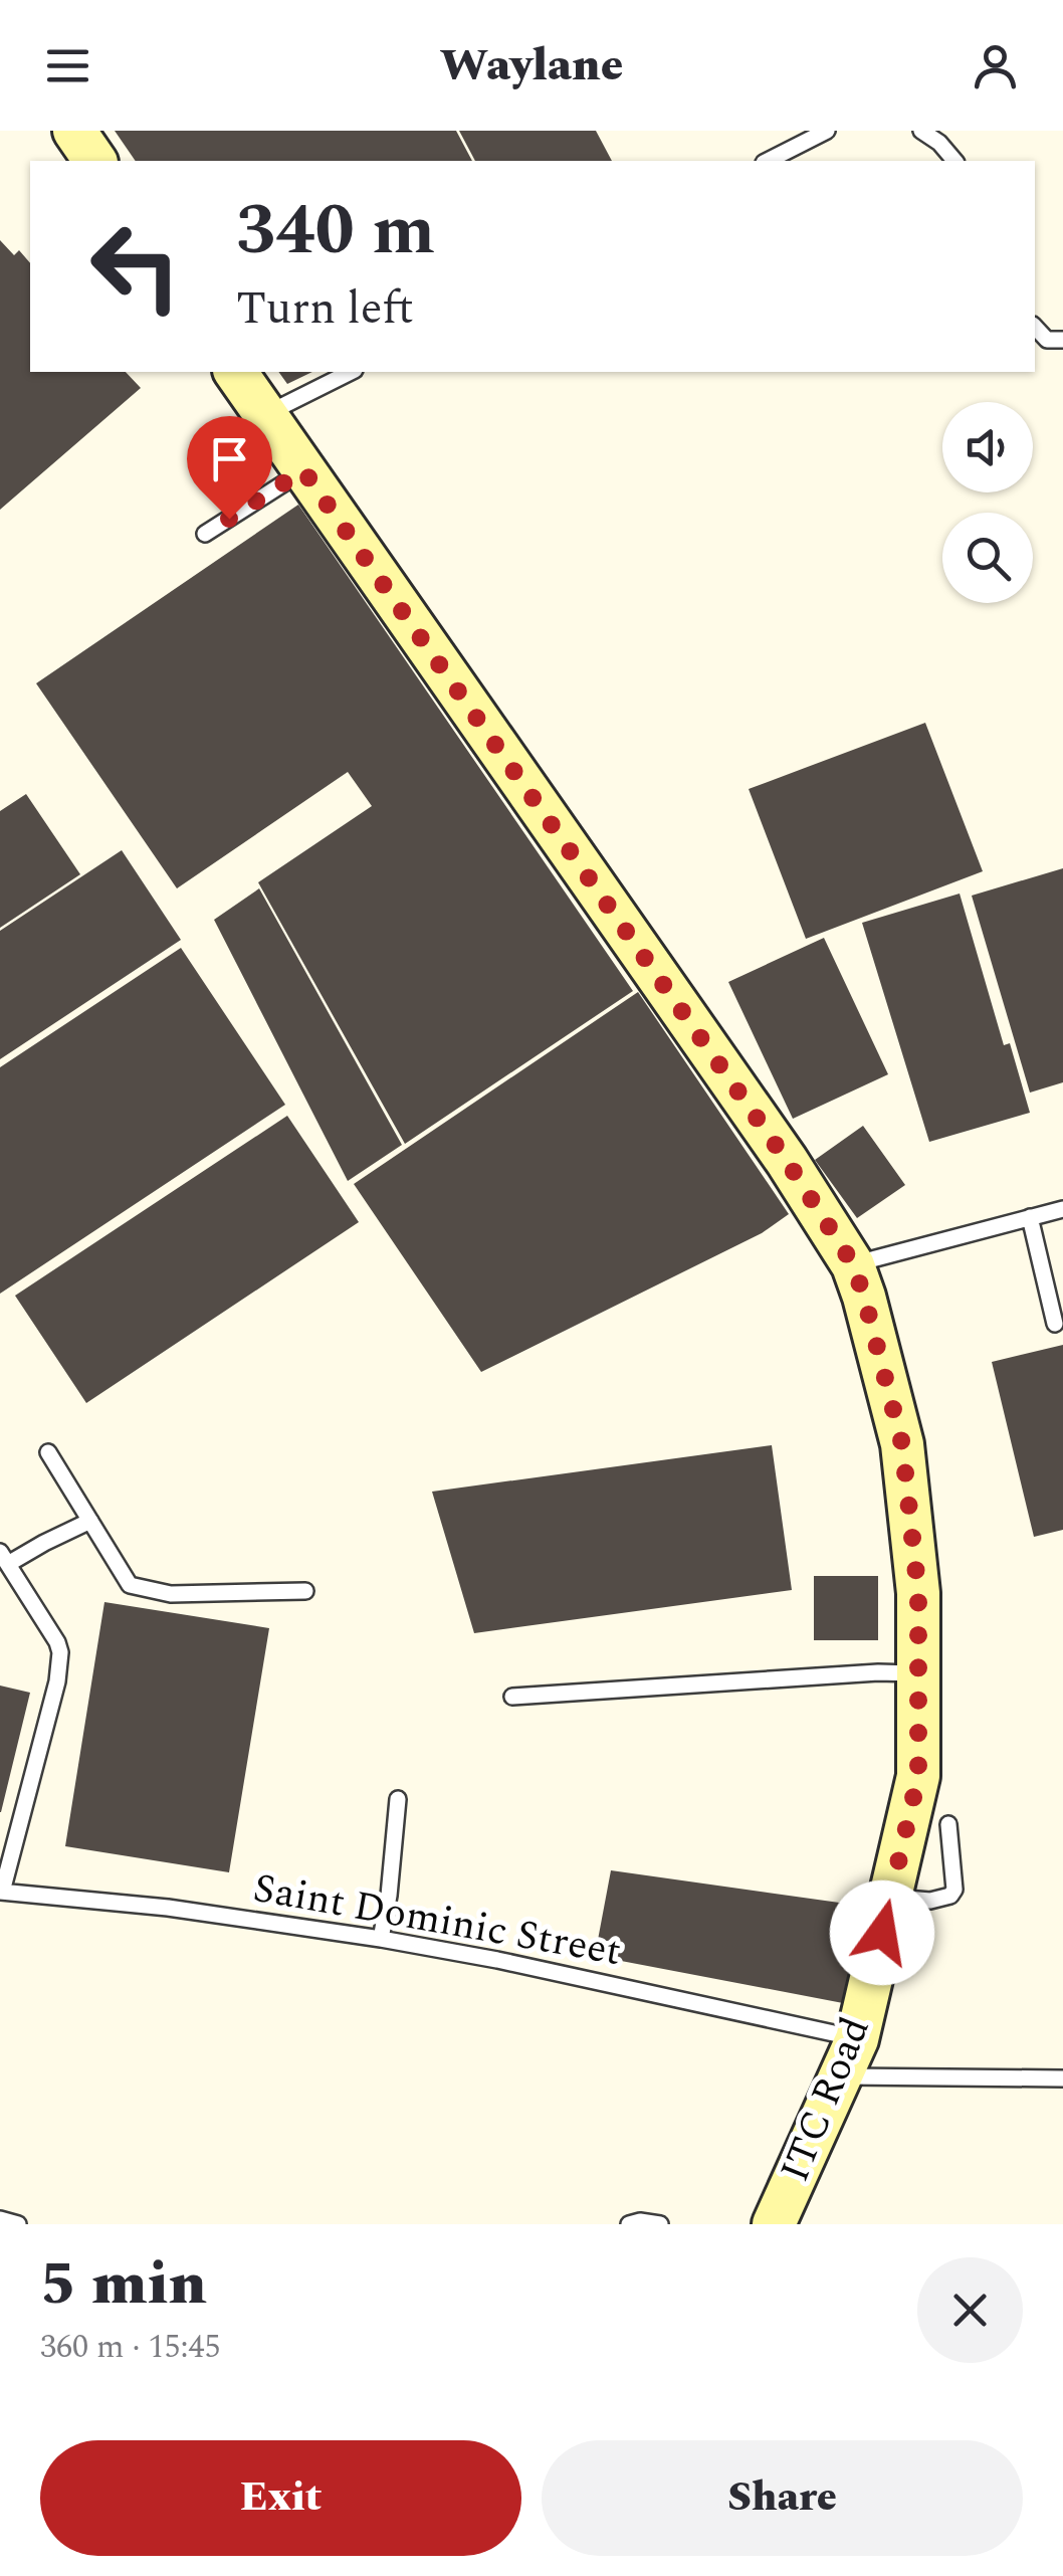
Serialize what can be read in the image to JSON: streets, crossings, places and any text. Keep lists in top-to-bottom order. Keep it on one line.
{"streets":{"street":["ITC Road"],"lane":["Saint Dominic Street"]},"crossings":[["Saint Dominic Street","ITC Road"]],"page":{"header":"Waylane","turn":["340 m","Turn left"],"heading":["5 min","360 m · 15:45"],"buttons":["Exit","Share"]}}
